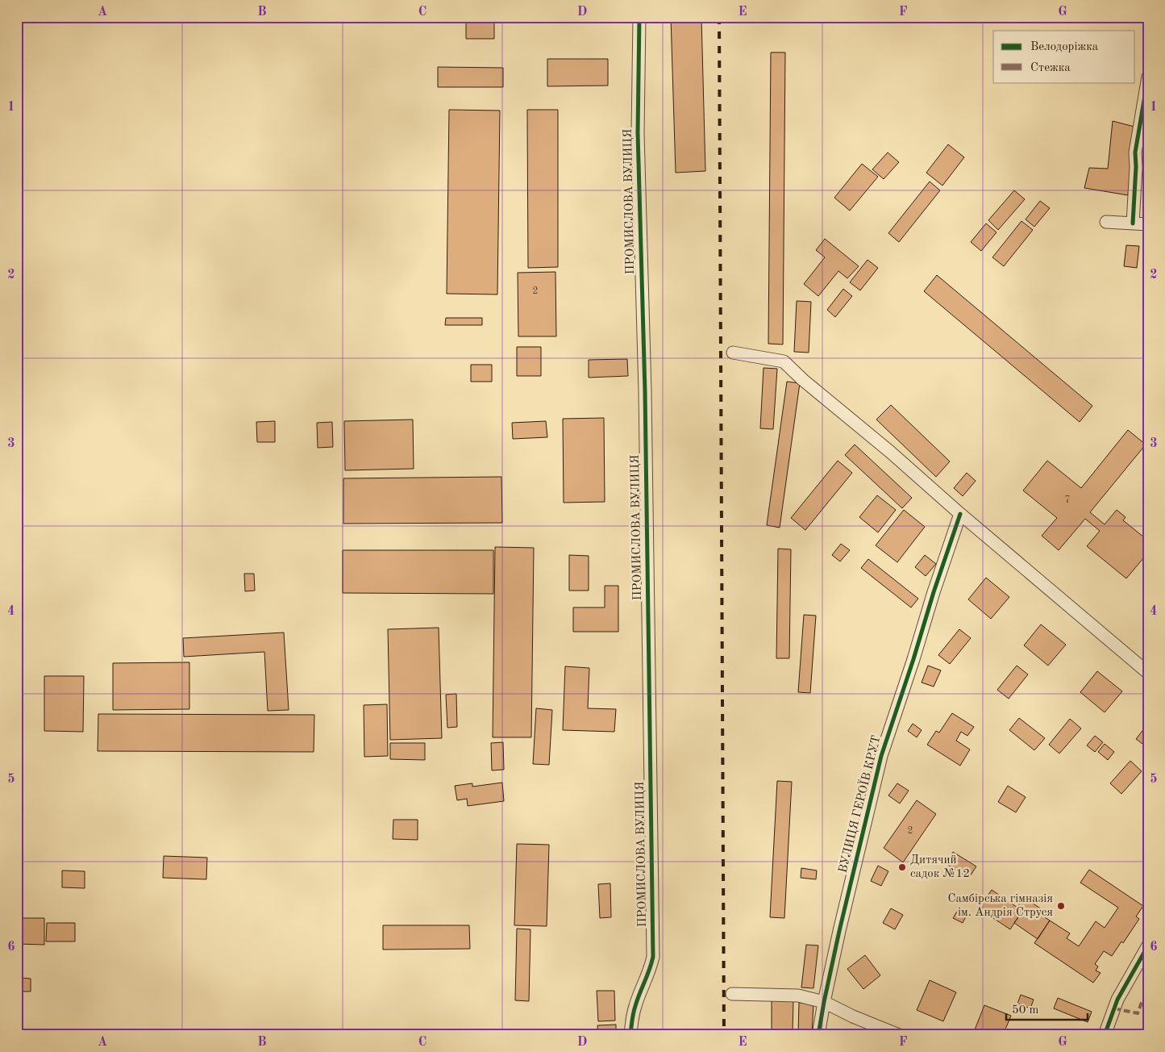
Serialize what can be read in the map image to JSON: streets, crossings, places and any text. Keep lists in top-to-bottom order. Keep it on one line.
{"streets":{"street":["ПРОМИСЛОВА ВУЛИЦЯ","ВУЛИЦЯ ГЕРОЇВ КРУТ"]},"places":["Дитячий садок №12","Самбірська гімназія ім. Андрія Струся"],"house_numbers":["2","7","2"],"legend":["Велодоріжка","Стежка"],"scale_bar":"50 m","grid":{"columns":["A","B","C","D","E","F","G"],"rows":["1","2","3","4","5","6"]}}
